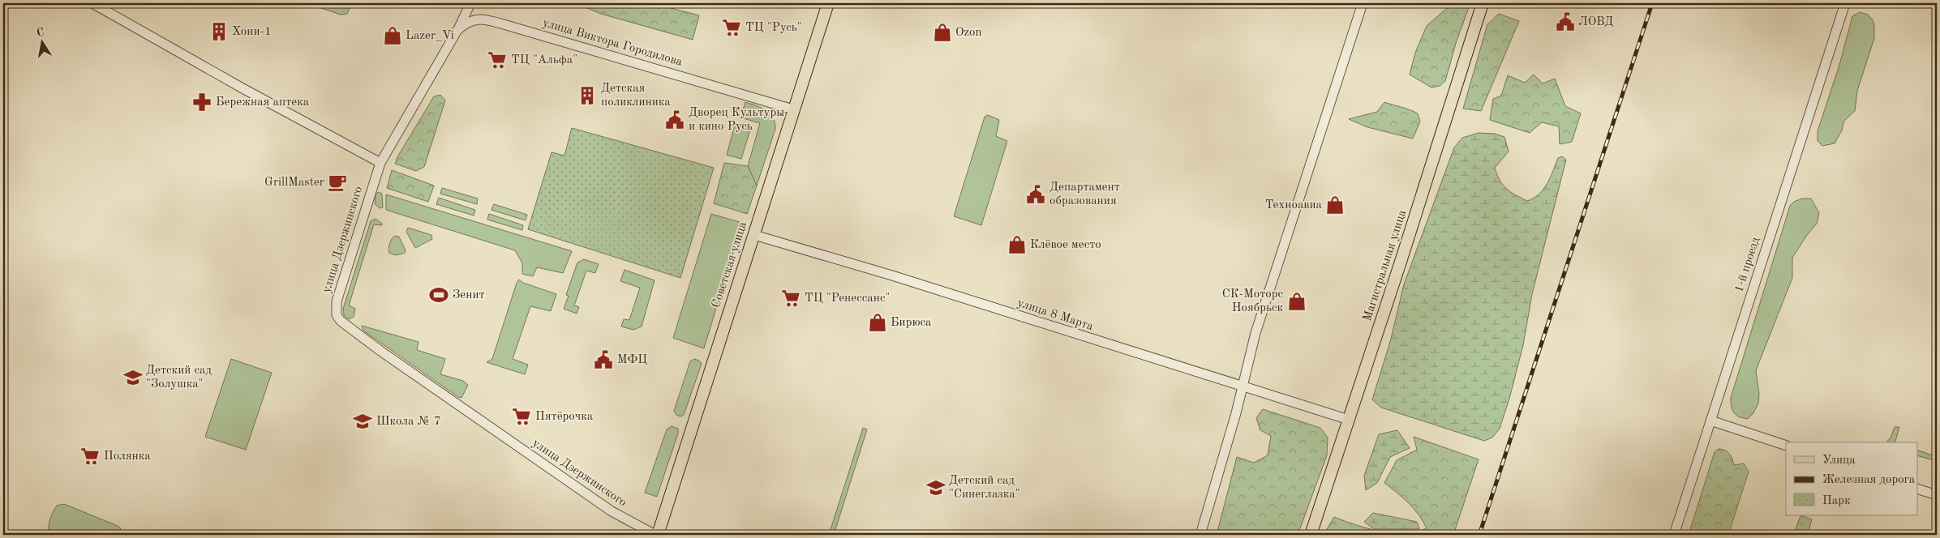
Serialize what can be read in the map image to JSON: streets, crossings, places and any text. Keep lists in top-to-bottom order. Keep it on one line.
{"streets":{"main road":["Советская улица","Магистральная улица"],"street":["улица Виктора Городилова","улица Дзержинского","1-й проезд","улица 8 Марта"]},"crossings":[["улица Виктора Городилова","улица Дзержинского"],["улица Виктора Городилова","Советская улица"],["улица Дзержинского","Советская улица"],["Советская улица","улица 8 Марта"],["Магистральная улица","улица 8 Марта"]],"places":{"public building":["ЛОВД","Дворец Культуры и кино Русь","Департамент образования","МФЦ"],"supermarket":["ТЦ \"Русь\"","ТЦ \"Альфа\"","ТЦ \"Ренессанс\"","Пятёрочка","Полянка"],"building":["Хони-1","Детская поликлиника"],"shop":["Ozon","Lazer_Vi","Техноавиа","Клёвое место","СК-Моторс Ноябрьск","Бирюса"],"pharmacy":["Бережная аптека"],"cafe":["GrillMaster"],"sports":["Зенит"],"school or university":["Детский сад \"Золушка\"","Школа № 7","Детский сад \"Синеглазка\""]},"legend":["Улица","Железная дорога","Парк"],"north":"top"}
